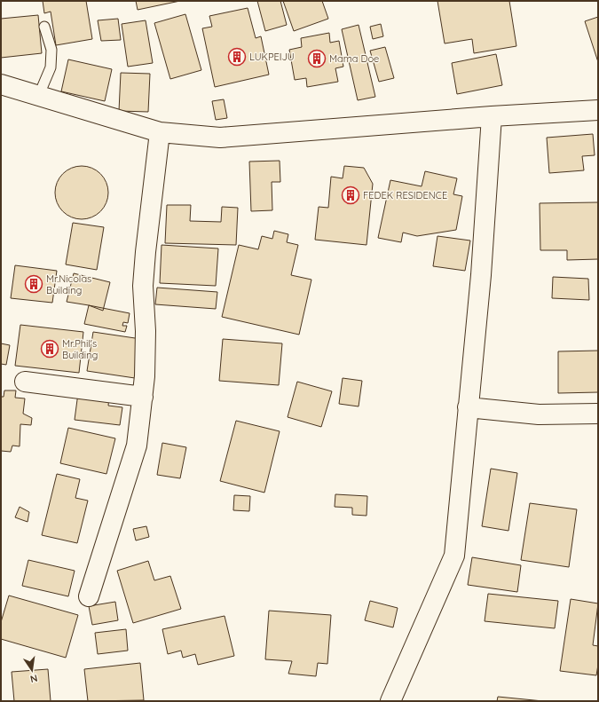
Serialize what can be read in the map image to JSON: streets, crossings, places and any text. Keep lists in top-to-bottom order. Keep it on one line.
{"places":{"building":["LUKPEIJU","Mama Doe","FEDEK RESIDENCE","Mr.Nicolas Building","Mr.Phil's Building"]},"north":"bottom"}
